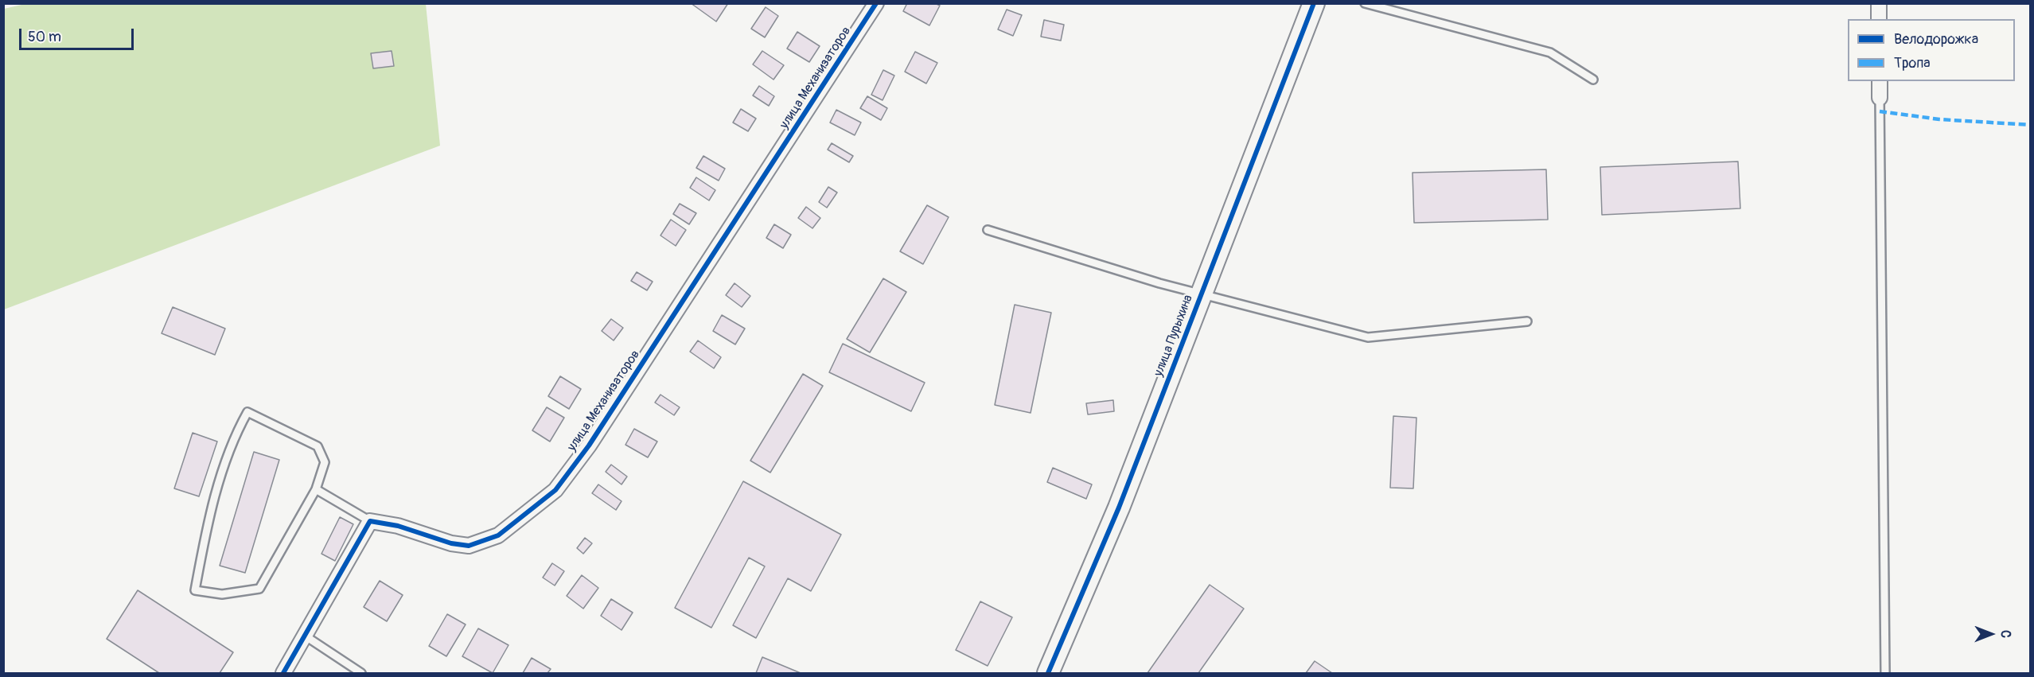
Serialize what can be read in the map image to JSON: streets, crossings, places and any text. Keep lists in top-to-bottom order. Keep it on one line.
{"streets":{"street":["улица Механизаторов","улица Пурыхина"]},"legend":["Велодорожка","Тропа"],"scale_bar":"50 m","north":"right"}
